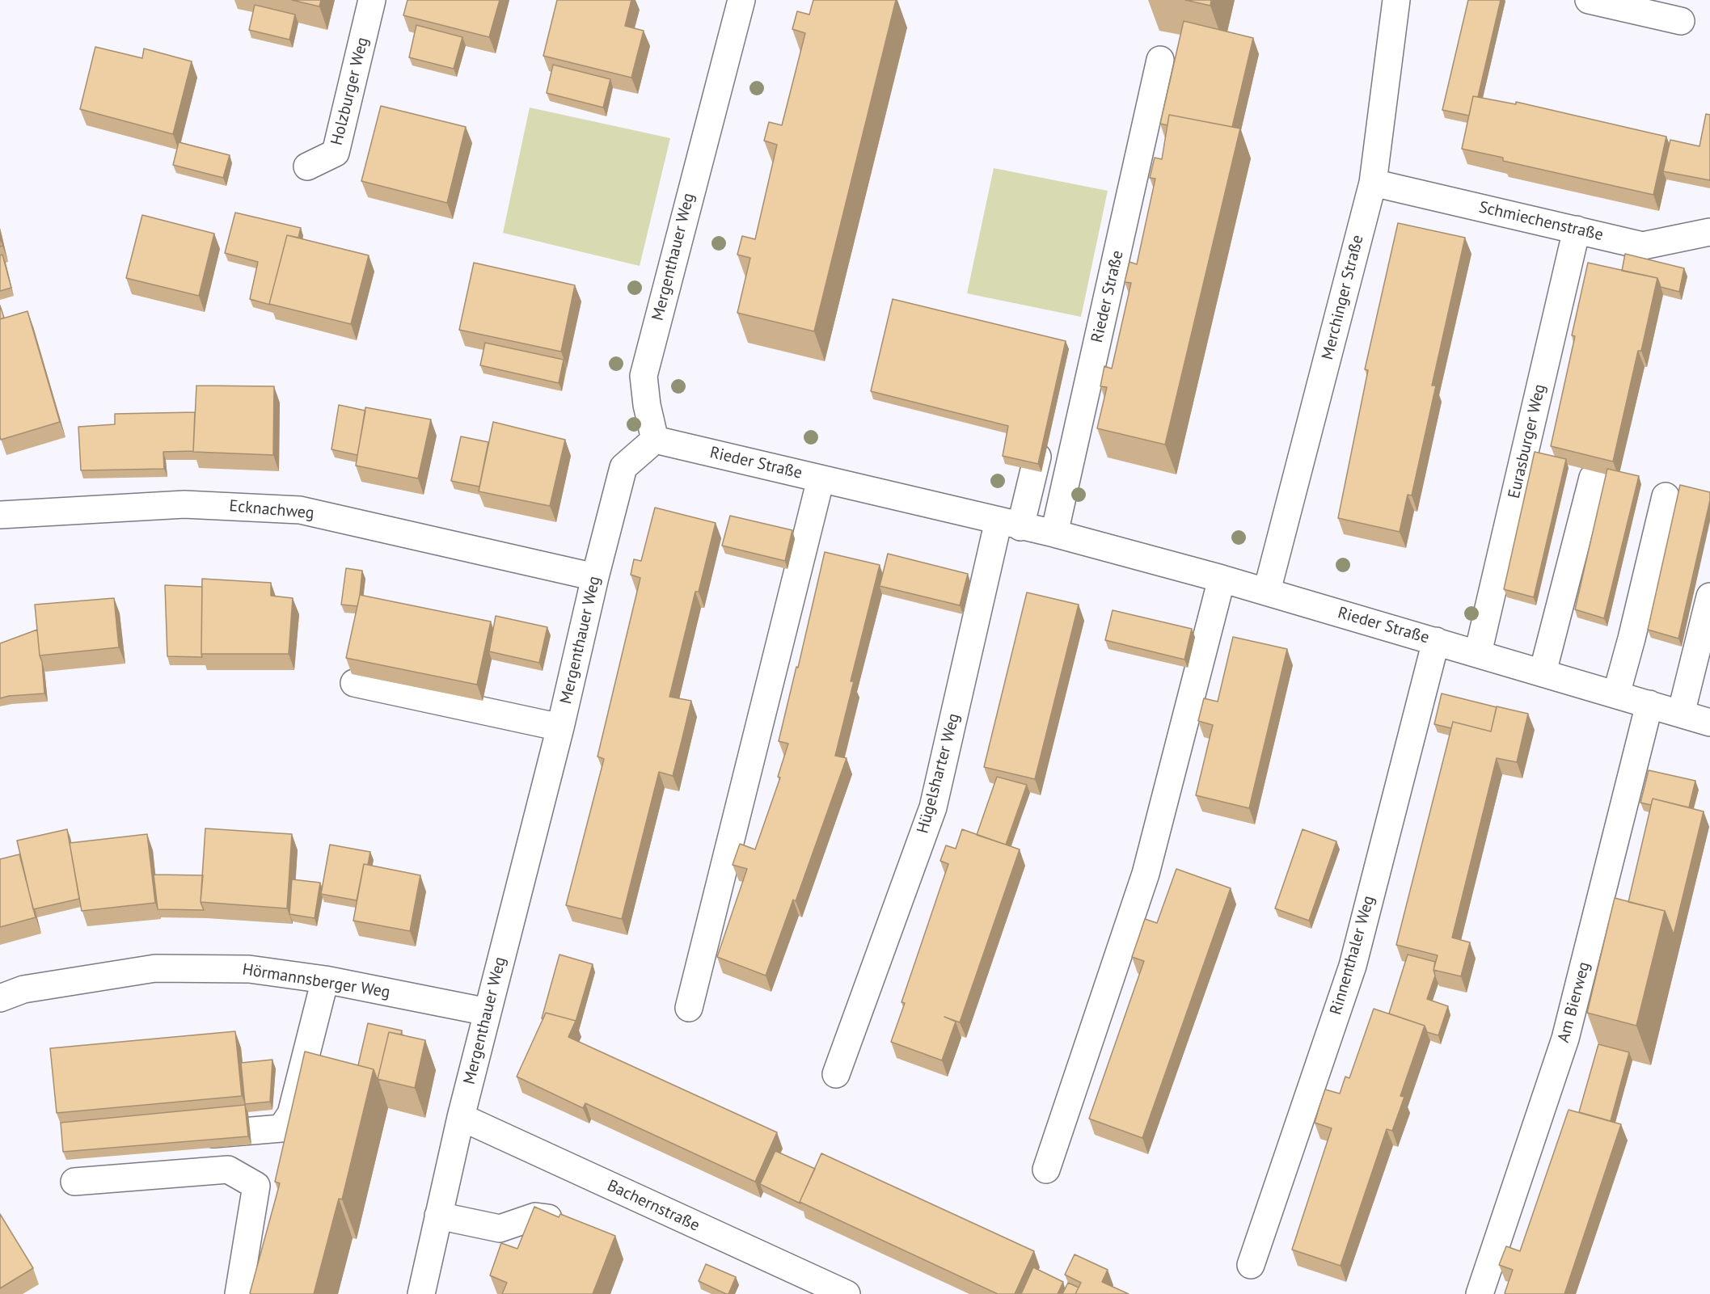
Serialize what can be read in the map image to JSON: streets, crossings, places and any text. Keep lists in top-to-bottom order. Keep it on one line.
{"streets":{"street":["Holzburger Weg","Schmiechenstraße","Mergenthauer Weg","Rieder Straße","Merchinger Straße","Eurasburger Weg","Ecknachweg","Hügelsharter Weg","Rinnenthaler Weg","Hörmannsberger Weg","Am Bierweg","Bachernstraße"]},"crossings":[["Schmiechenstraße","Merchinger Straße"],["Schmiechenstraße","Eurasburger Weg"],["Mergenthauer Weg","Rieder Straße"],["Mergenthauer Weg","Ecknachweg"],["Mergenthauer Weg","Hörmannsberger Weg"],["Mergenthauer Weg","Bachernstraße"],["Rieder Straße","Merchinger Straße"],["Rieder Straße","Eurasburger Weg"],["Rieder Straße","Hügelsharter Weg"],["Rieder Straße","Rinnenthaler Weg"],["Rieder Straße","Am Bierweg"]]}
